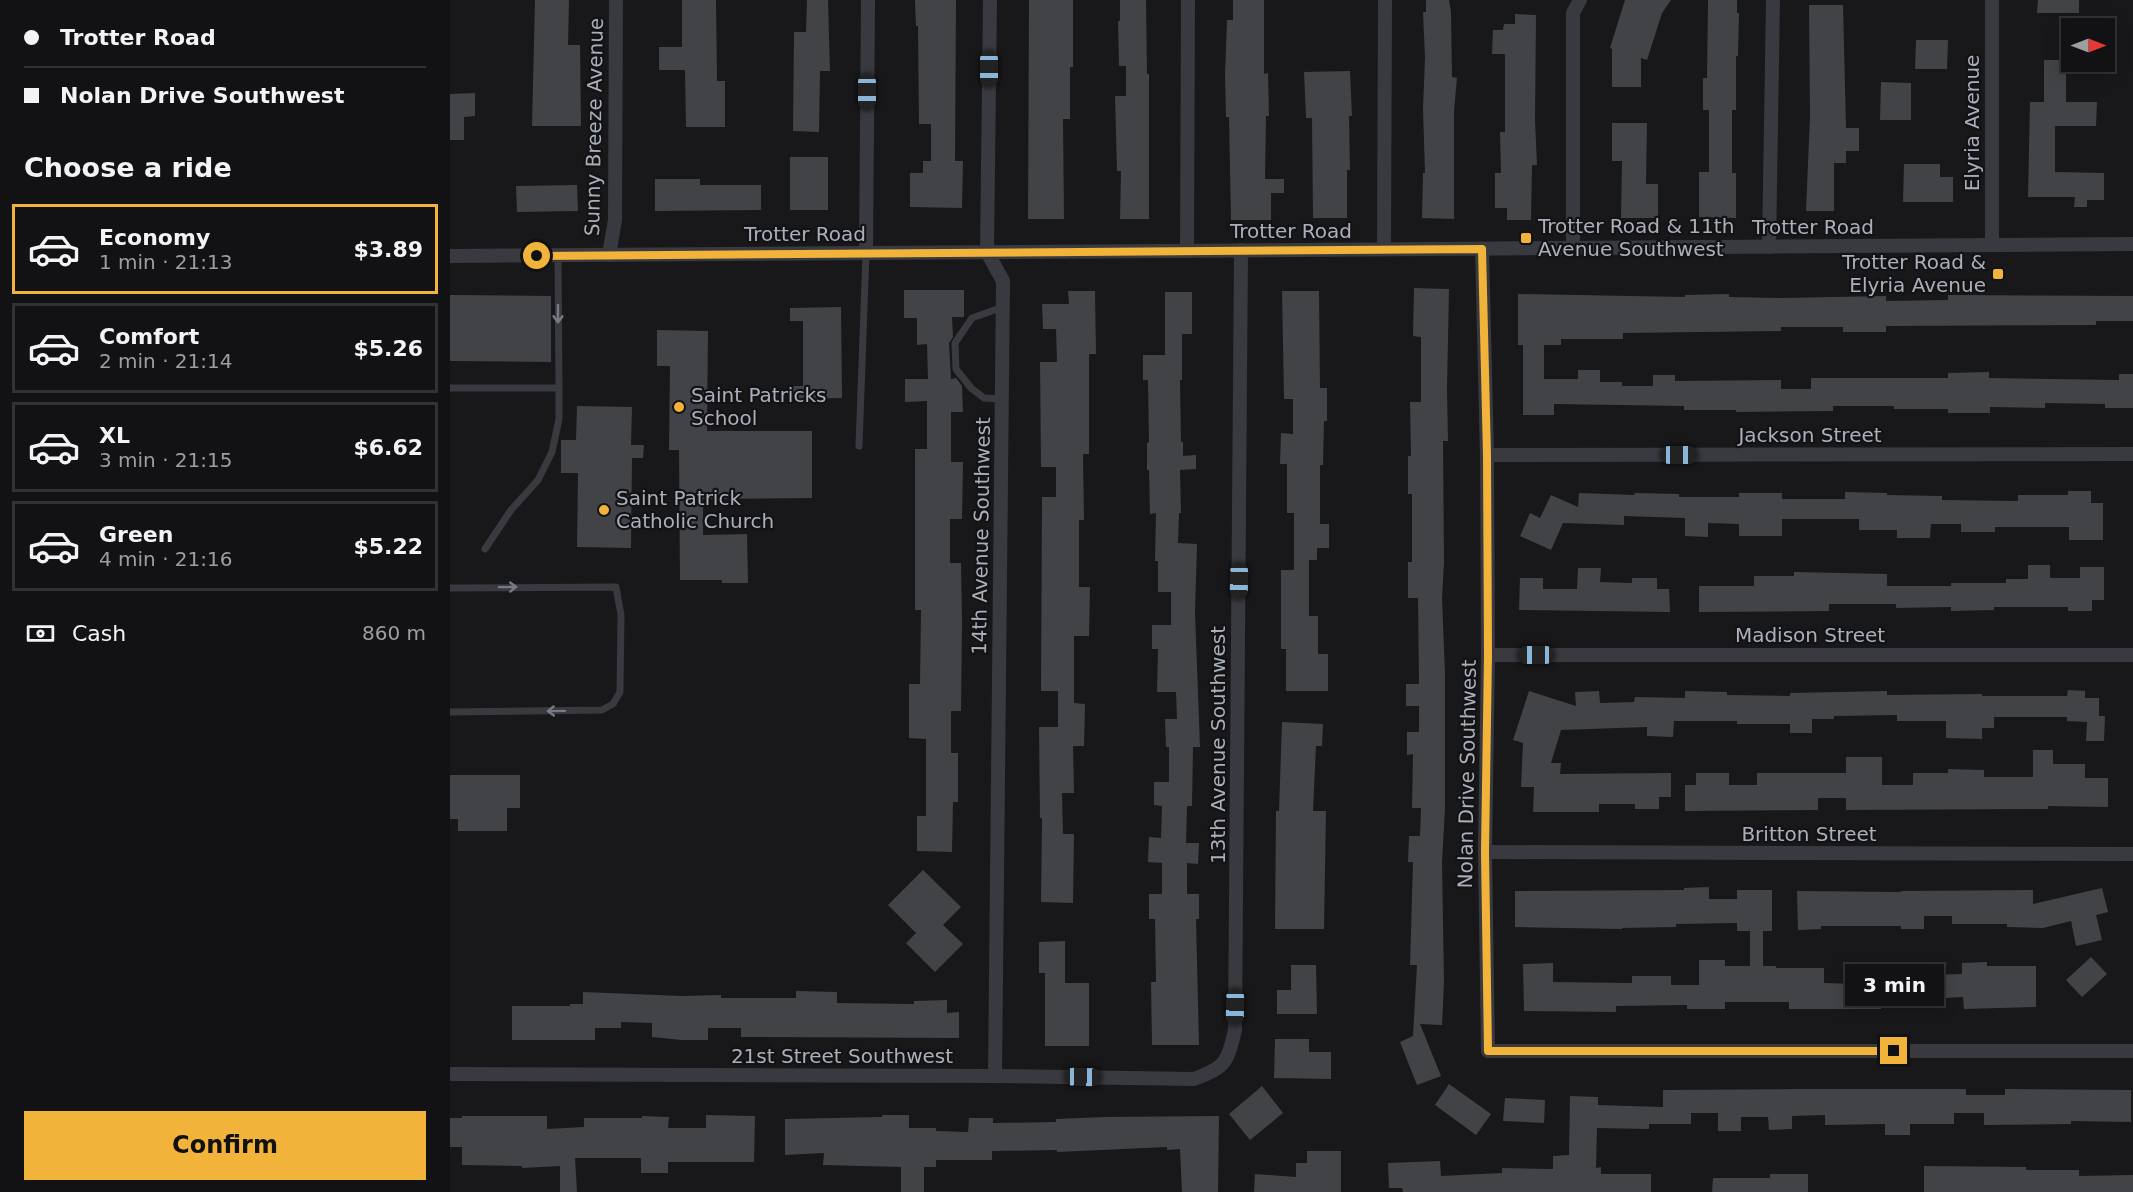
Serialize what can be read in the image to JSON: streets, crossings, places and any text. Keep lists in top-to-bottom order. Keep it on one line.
{"streets":{"street":["Elyria Avenue","Sunny Breeze Avenue","Trotter Road","Jackson Street","14th Avenue Southwest","Madison Street","13th Avenue Southwest","Nolan Drive Southwest","Britton Street","21st Street Southwest"]},"crossings":[["Elyria Avenue","Trotter Road"],["Sunny Breeze Avenue","Trotter Road"],["Trotter Road","14th Avenue Southwest"],["Trotter Road","13th Avenue Southwest"],["Trotter Road","Nolan Drive Southwest"],["Jackson Street","Nolan Drive Southwest"],["14th Avenue Southwest","21st Street Southwest"],["Madison Street","Nolan Drive Southwest"],["13th Avenue Southwest","21st Street Southwest"],["Nolan Drive Southwest","Britton Street"]],"places":{"transit":["Trotter Road & 11th Avenue Southwest","Trotter Road & Elyria Avenue"],"other":["Saint Patricks School","Saint Patrick Catholic Church"]},"north":"right","page":{"banner":["Trotter Road","Nolan Drive Southwest"],"heading":"Choose a ride","list":[{"name":"Economy","note":"1 min · 21:13","value":"$3.89"},{"name":"Comfort","note":"2 min · 21:14","value":"$5.26"},{"name":"XL","note":"3 min · 21:15","value":"$6.62"},{"name":"Green","note":"4 min · 21:16","value":"$5.22"}],"pay":["Cash","860 m"],"bubble":"3 min","buttons":"Confirm"}}
